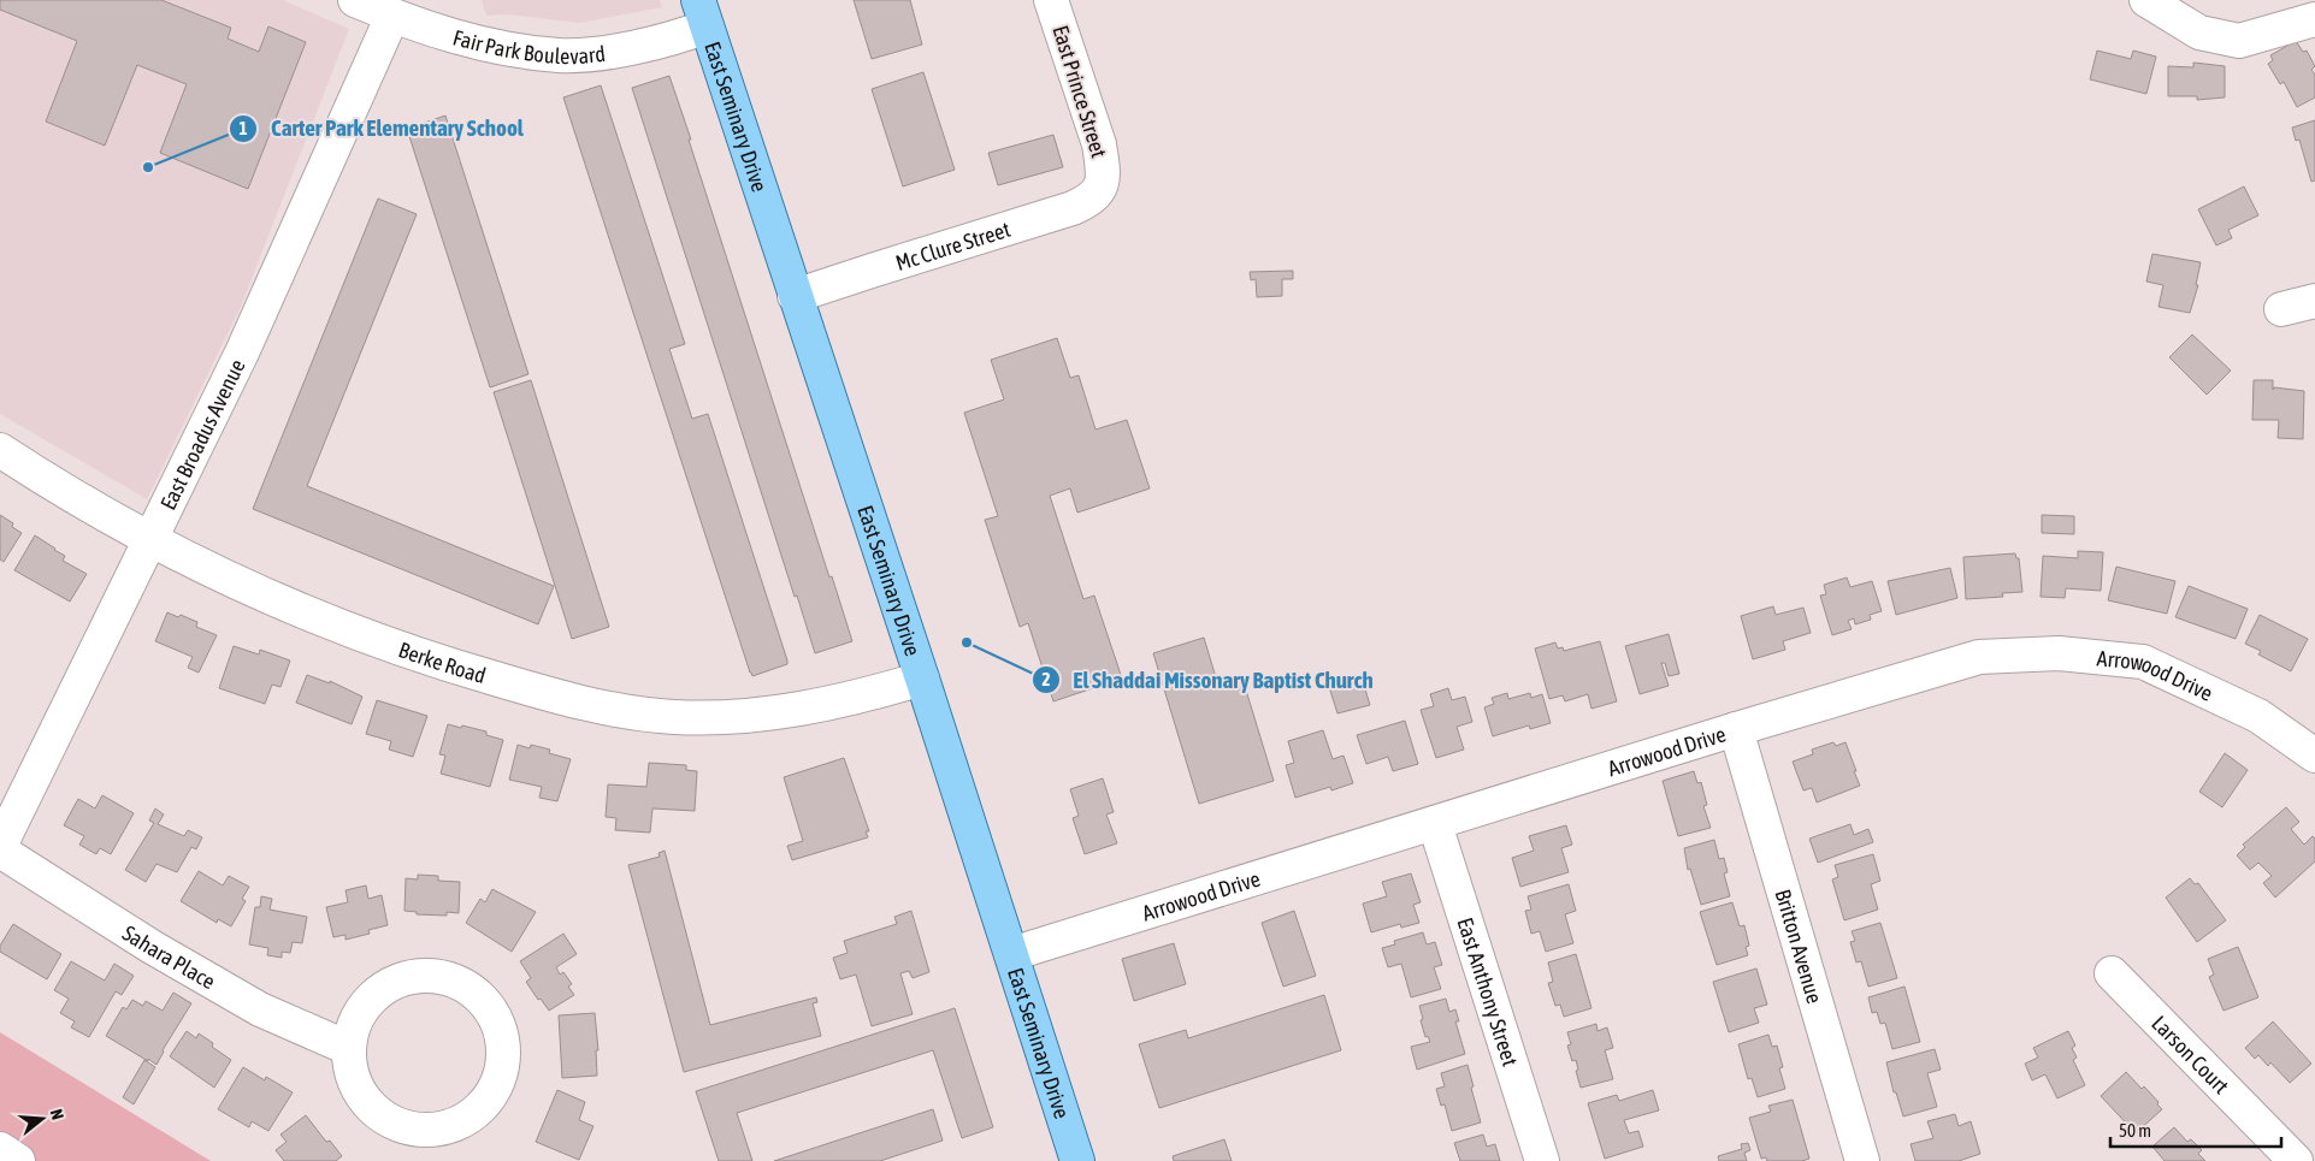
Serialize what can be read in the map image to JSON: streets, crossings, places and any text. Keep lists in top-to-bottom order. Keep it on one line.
{"streets":{"main road":["East Seminary Drive"],"street":["Fair Park Boulevard","East Prince Street","Mc Clure Street","East Broadus Avenue","Berke Road","Arrowood Drive","Britton Avenue","Sahara Place","East Anthony Street","Larson Court"]},"crossings":[["Fair Park Boulevard","East Seminary Drive"],["Fair Park Boulevard","East Broadus Avenue"],["East Prince Street","Mc Clure Street"],["East Seminary Drive","Mc Clure Street"],["East Seminary Drive","Berke Road"],["East Seminary Drive","Arrowood Drive"],["East Broadus Avenue","Berke Road"],["Arrowood Drive","Britton Avenue"],["Arrowood Drive","East Anthony Street"]],"places":["Carter Park Elementary School","El Shaddai Missonary Baptist Church"],"scale_bar":"50 m","north":"right"}
